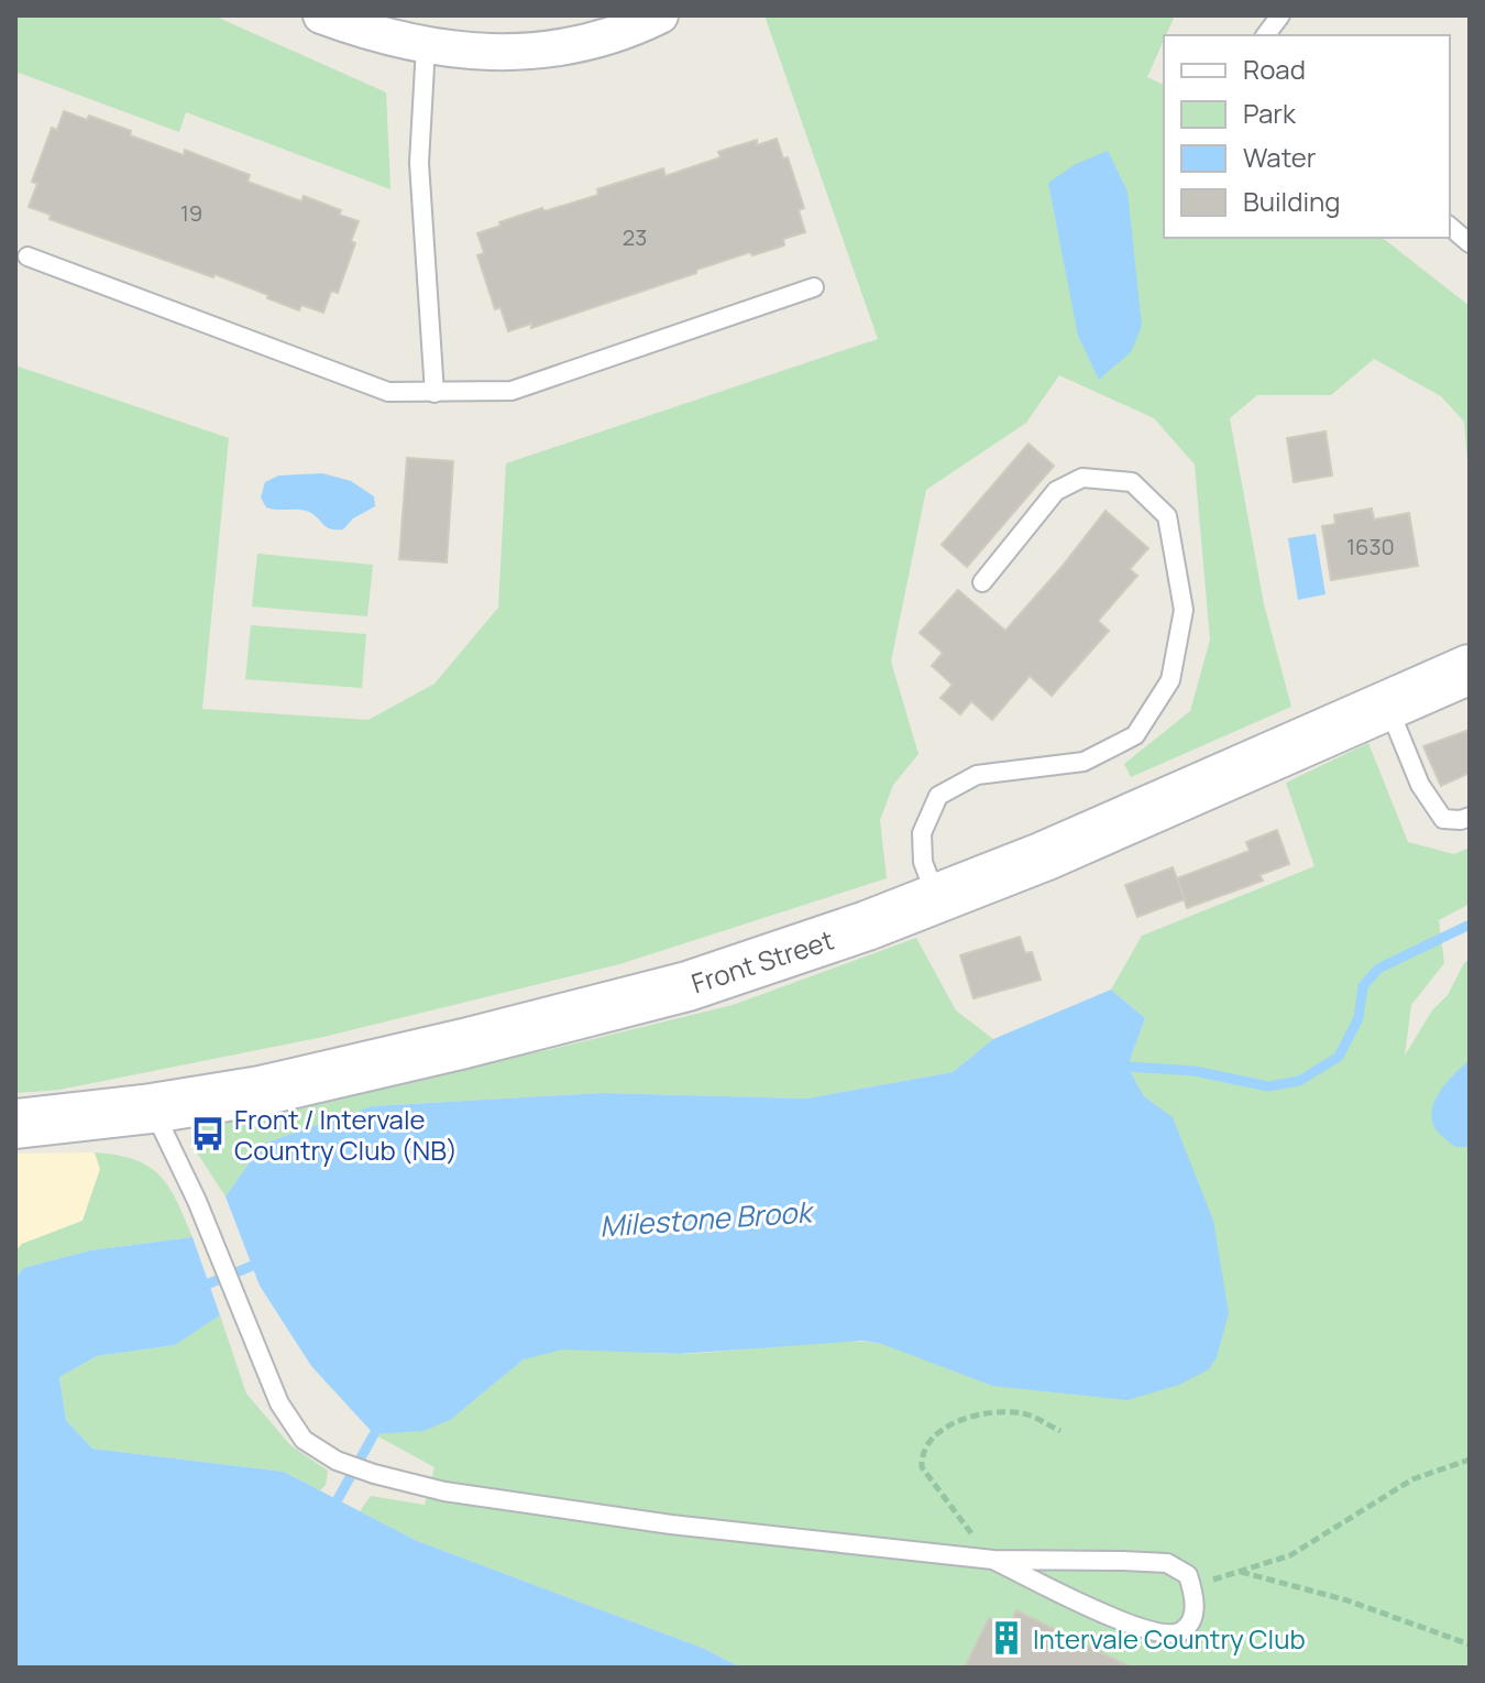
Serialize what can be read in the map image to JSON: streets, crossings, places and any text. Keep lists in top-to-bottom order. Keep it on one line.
{"streets":{"main road":["Front Street"]},"water":["Milestone Brook"],"places":{"bus stop":["Front / Intervale Country Club (NB)"],"building":["Intervale Country Club"]},"house_numbers":["19","23","1630"],"legend":["Road","Park","Water","Building"]}
